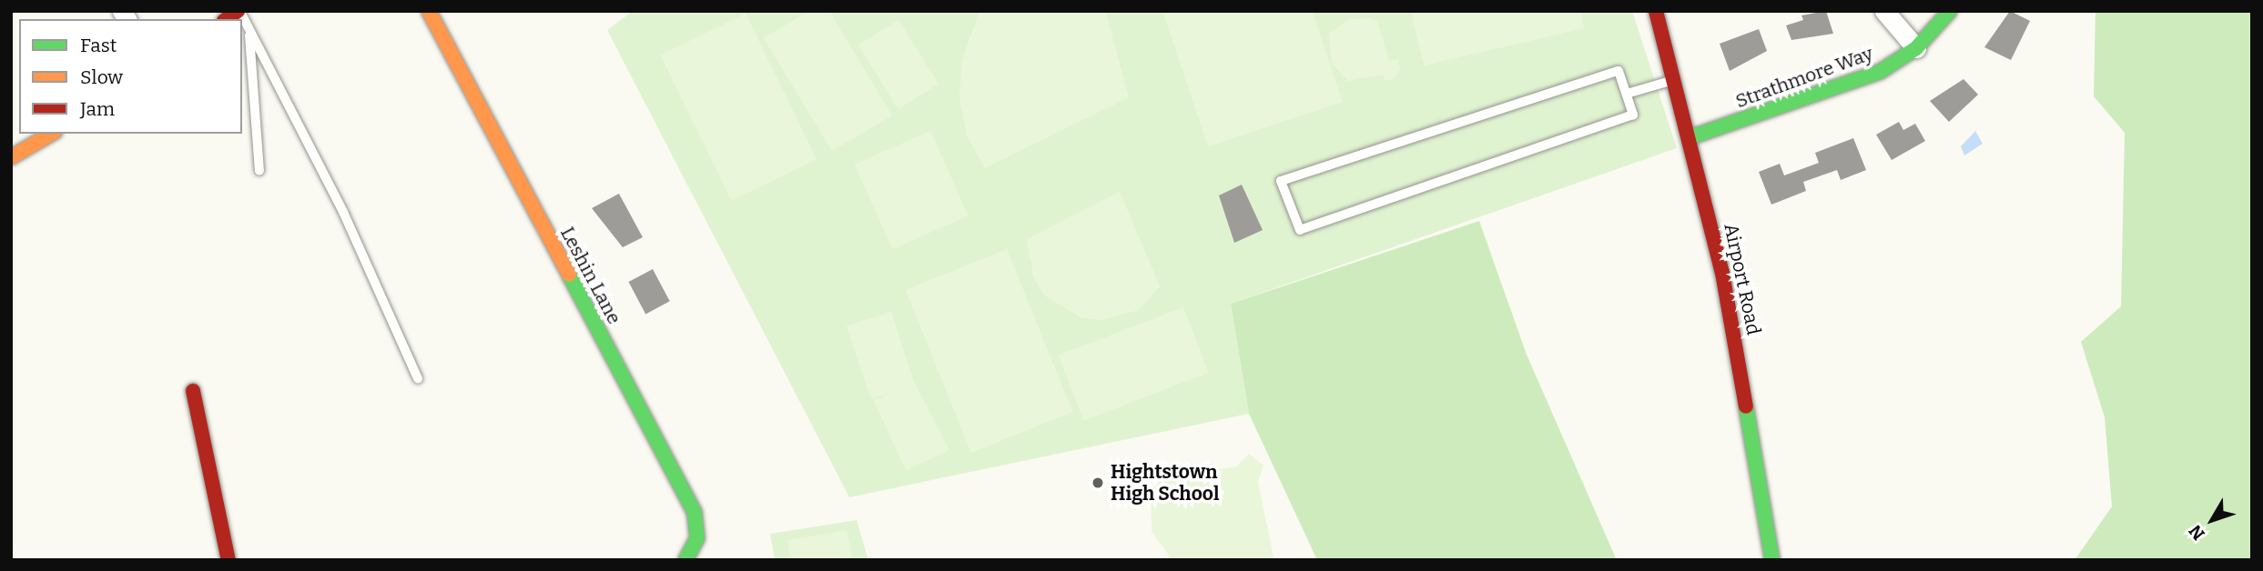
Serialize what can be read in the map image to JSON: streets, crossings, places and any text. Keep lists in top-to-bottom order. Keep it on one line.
{"streets":{"street":["Strathmore Way","Leshin Lane","Airport Road"]},"crossings":[["Strathmore Way","Airport Road"]],"places":["Hightstown High School"],"legend":["Fast","Slow","Jam"],"north":"bottom left"}
